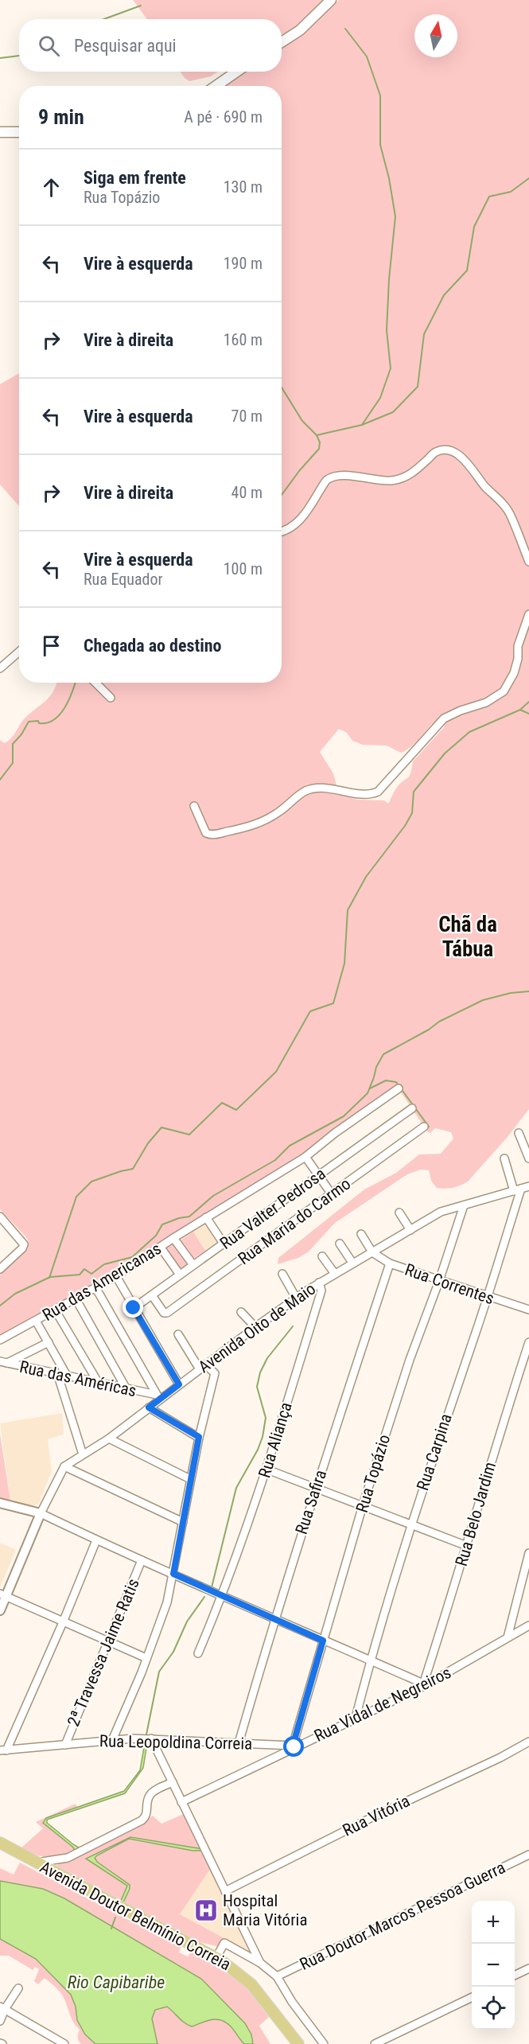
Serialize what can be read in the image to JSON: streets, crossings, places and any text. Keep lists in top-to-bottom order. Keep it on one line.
{"streets":{"main road":["Avenida Doutor Belmínio Correia"],"street":["Rua Valter Pedrosa","Rua Maria do Carmo","Rua das Americanas","Rua Correntes","Avenida Oito de Maio","Rua das Américas","Rua Aliança","Rua Carpina","Rua Topázio","Rua Safira","Rua Belo Jardim","2ª Travessa Jaime Ratis","Rua Vidal de Negreiros","Rua Leopoldina Correia","Rua Vitória","Rua Doutor Marcos Pessoa Guerra"]},"crossings":[["Rua Valter Pedrosa","Rua Maria do Carmo"],["Rua Valter Pedrosa","Rua das Americanas"],["Rua Correntes","Avenida Oito de Maio"],["Rua Correntes","Rua Carpina"],["Rua Correntes","Rua Topázio"],["Rua Correntes","Rua Safira"],["Avenida Oito de Maio","Rua das Américas"],["Avenida Oito de Maio","Rua Aliança"],["Avenida Oito de Maio","Rua Carpina"],["Avenida Oito de Maio","Rua Topázio"],["Rua Carpina","Rua Vidal de Negreiros"],["Rua Topázio","Rua Vidal de Negreiros"],["Rua Topázio","Rua Leopoldina Correia"],["Rua Safira","Rua Leopoldina Correia"],["Rua Belo Jardim","Rua Vidal de Negreiros"],["2ª Travessa Jaime Ratis","Rua Leopoldina Correia"],["Rua Vidal de Negreiros","Rua Leopoldina Correia"]],"districts":["Chã da Tábua"],"water":["Rio Capibaribe"],"places":{"hospital":["Hospital Maria Vitória"]},"north":"top","page":{"search":"Pesquisar aqui","heading":["9 min","A pé · 690 m"],"list":[["Siga em frente","Rua Topázio","130 m"],["Vire à esquerda","190 m"],["Vire à direita","160 m"],["Vire à esquerda","70 m"],["Vire à direita","40 m"],["Vire à esquerda","Rua Equador","100 m"],"Chegada ao destino"],"map_buttons":["+","−"]}}
